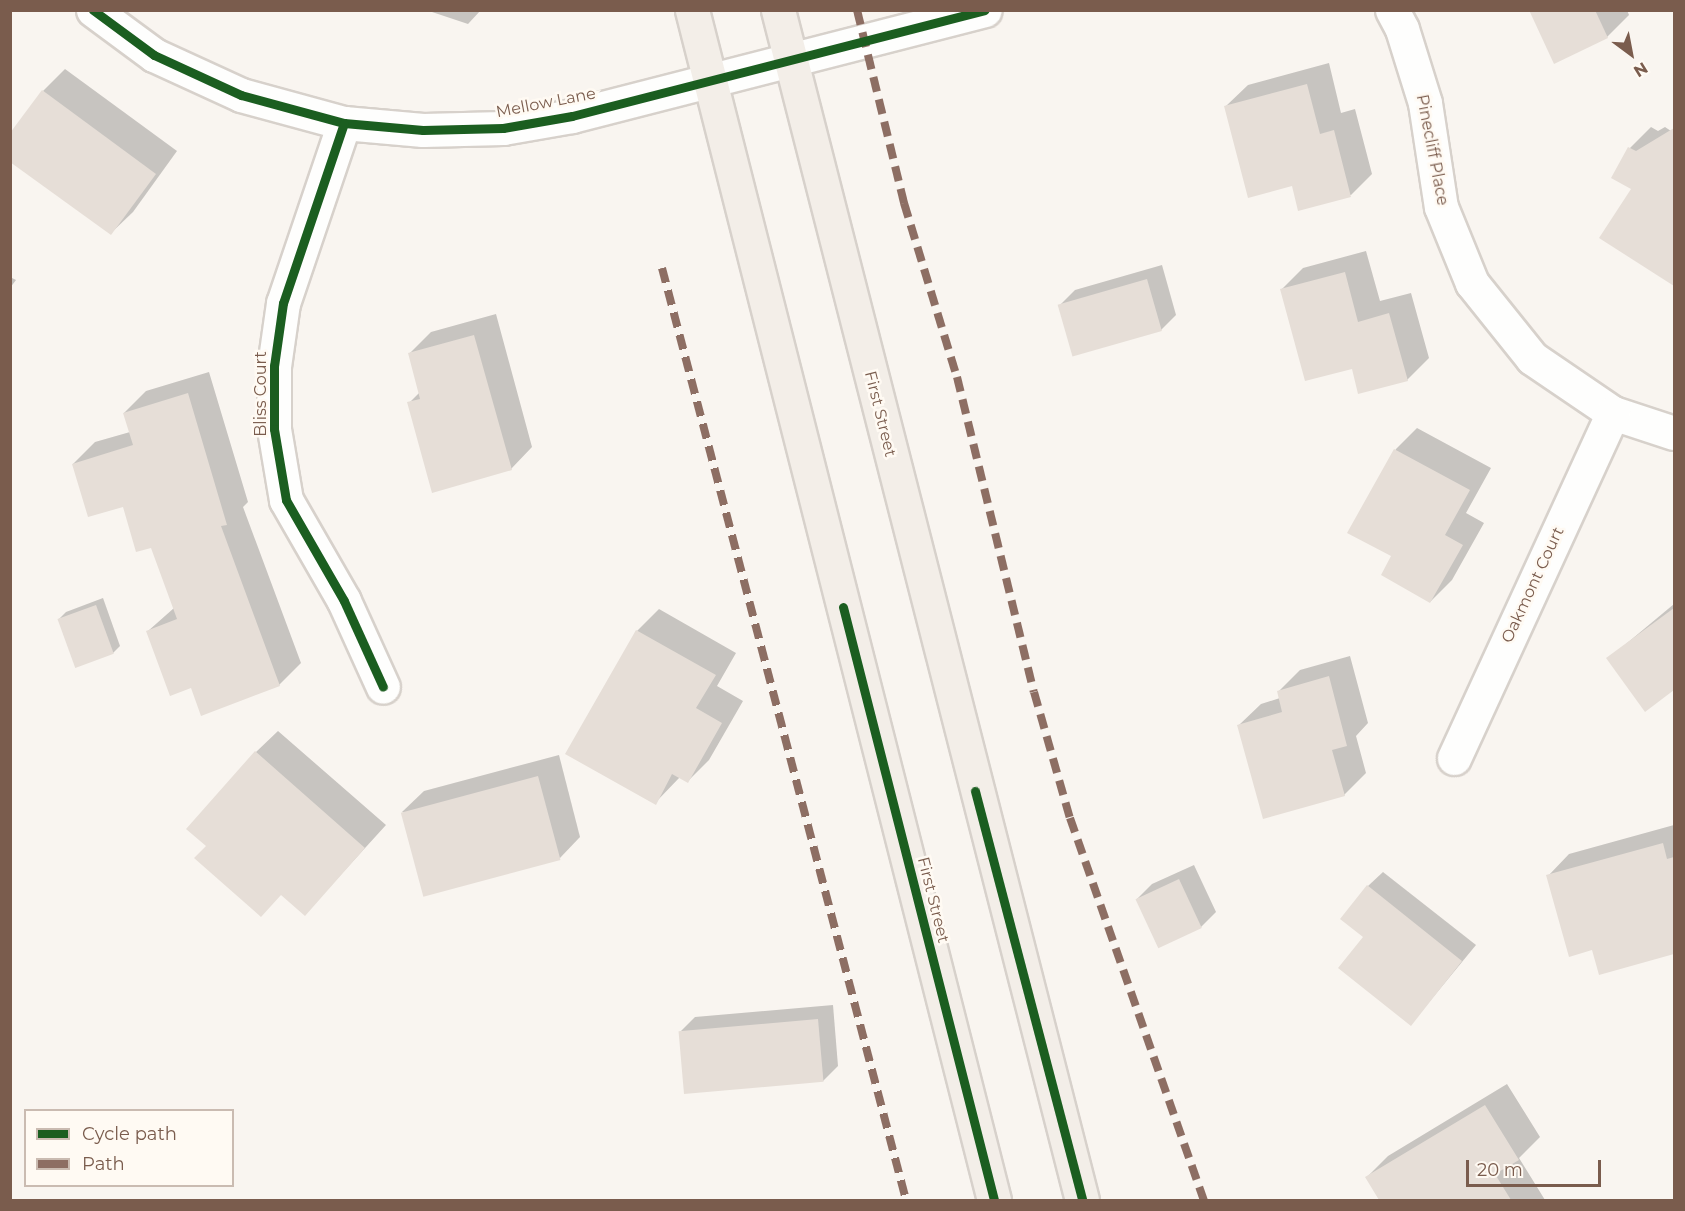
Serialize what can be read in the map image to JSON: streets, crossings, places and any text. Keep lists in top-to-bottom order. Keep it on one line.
{"streets":{"main road":["First Street"],"street":["Mellow Lane","Pinecliff Place","Bliss Court","Oakmont Court"]},"crossings":[["Mellow Lane","Bliss Court"],["Mellow Lane","First Street"],["Pinecliff Place","Oakmont Court"]],"legend":["Cycle path","Path"],"scale_bar":"20 m","north":"bottom right"}
